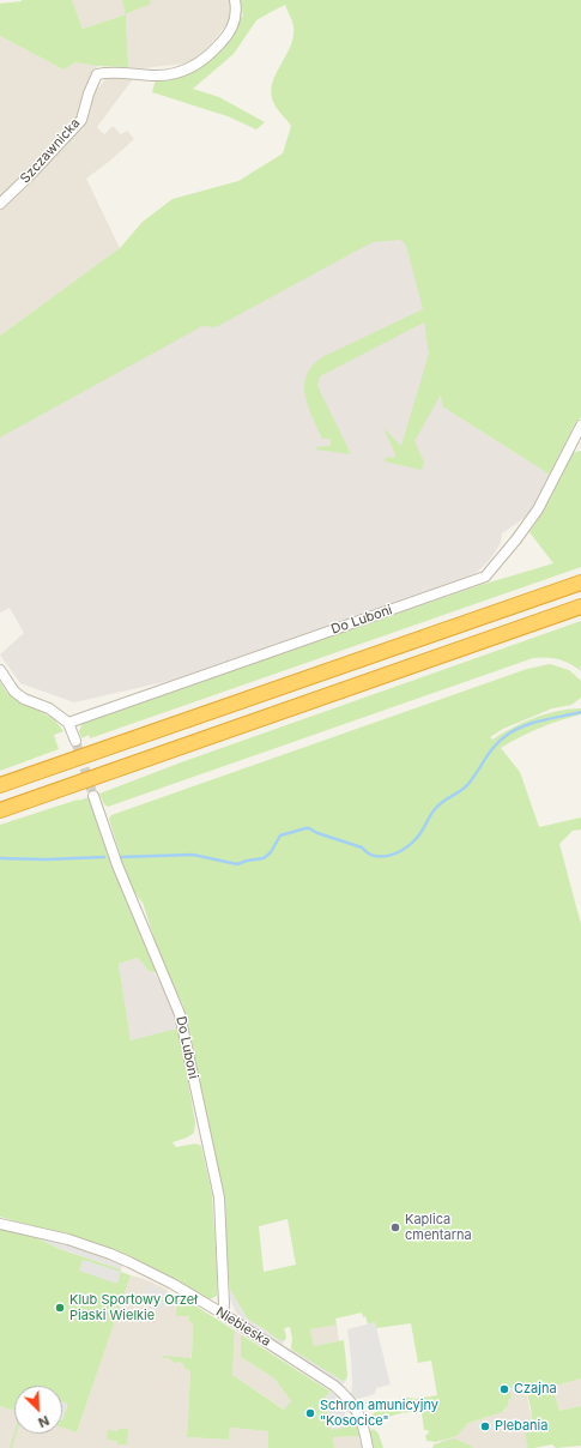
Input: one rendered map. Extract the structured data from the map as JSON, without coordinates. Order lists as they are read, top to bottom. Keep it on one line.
{"streets":{"street":["Szczawnicka","Do Luboni","Niebieska"]},"crossings":[["Do Luboni","Niebieska"]],"places":["Kaplica cmentarna","Klub Sportowy Orzeł Piaski Wielkie","Czajna","Schron amunicyjny \"Kosocice\"","Plebania"],"north":"bottom right"}
